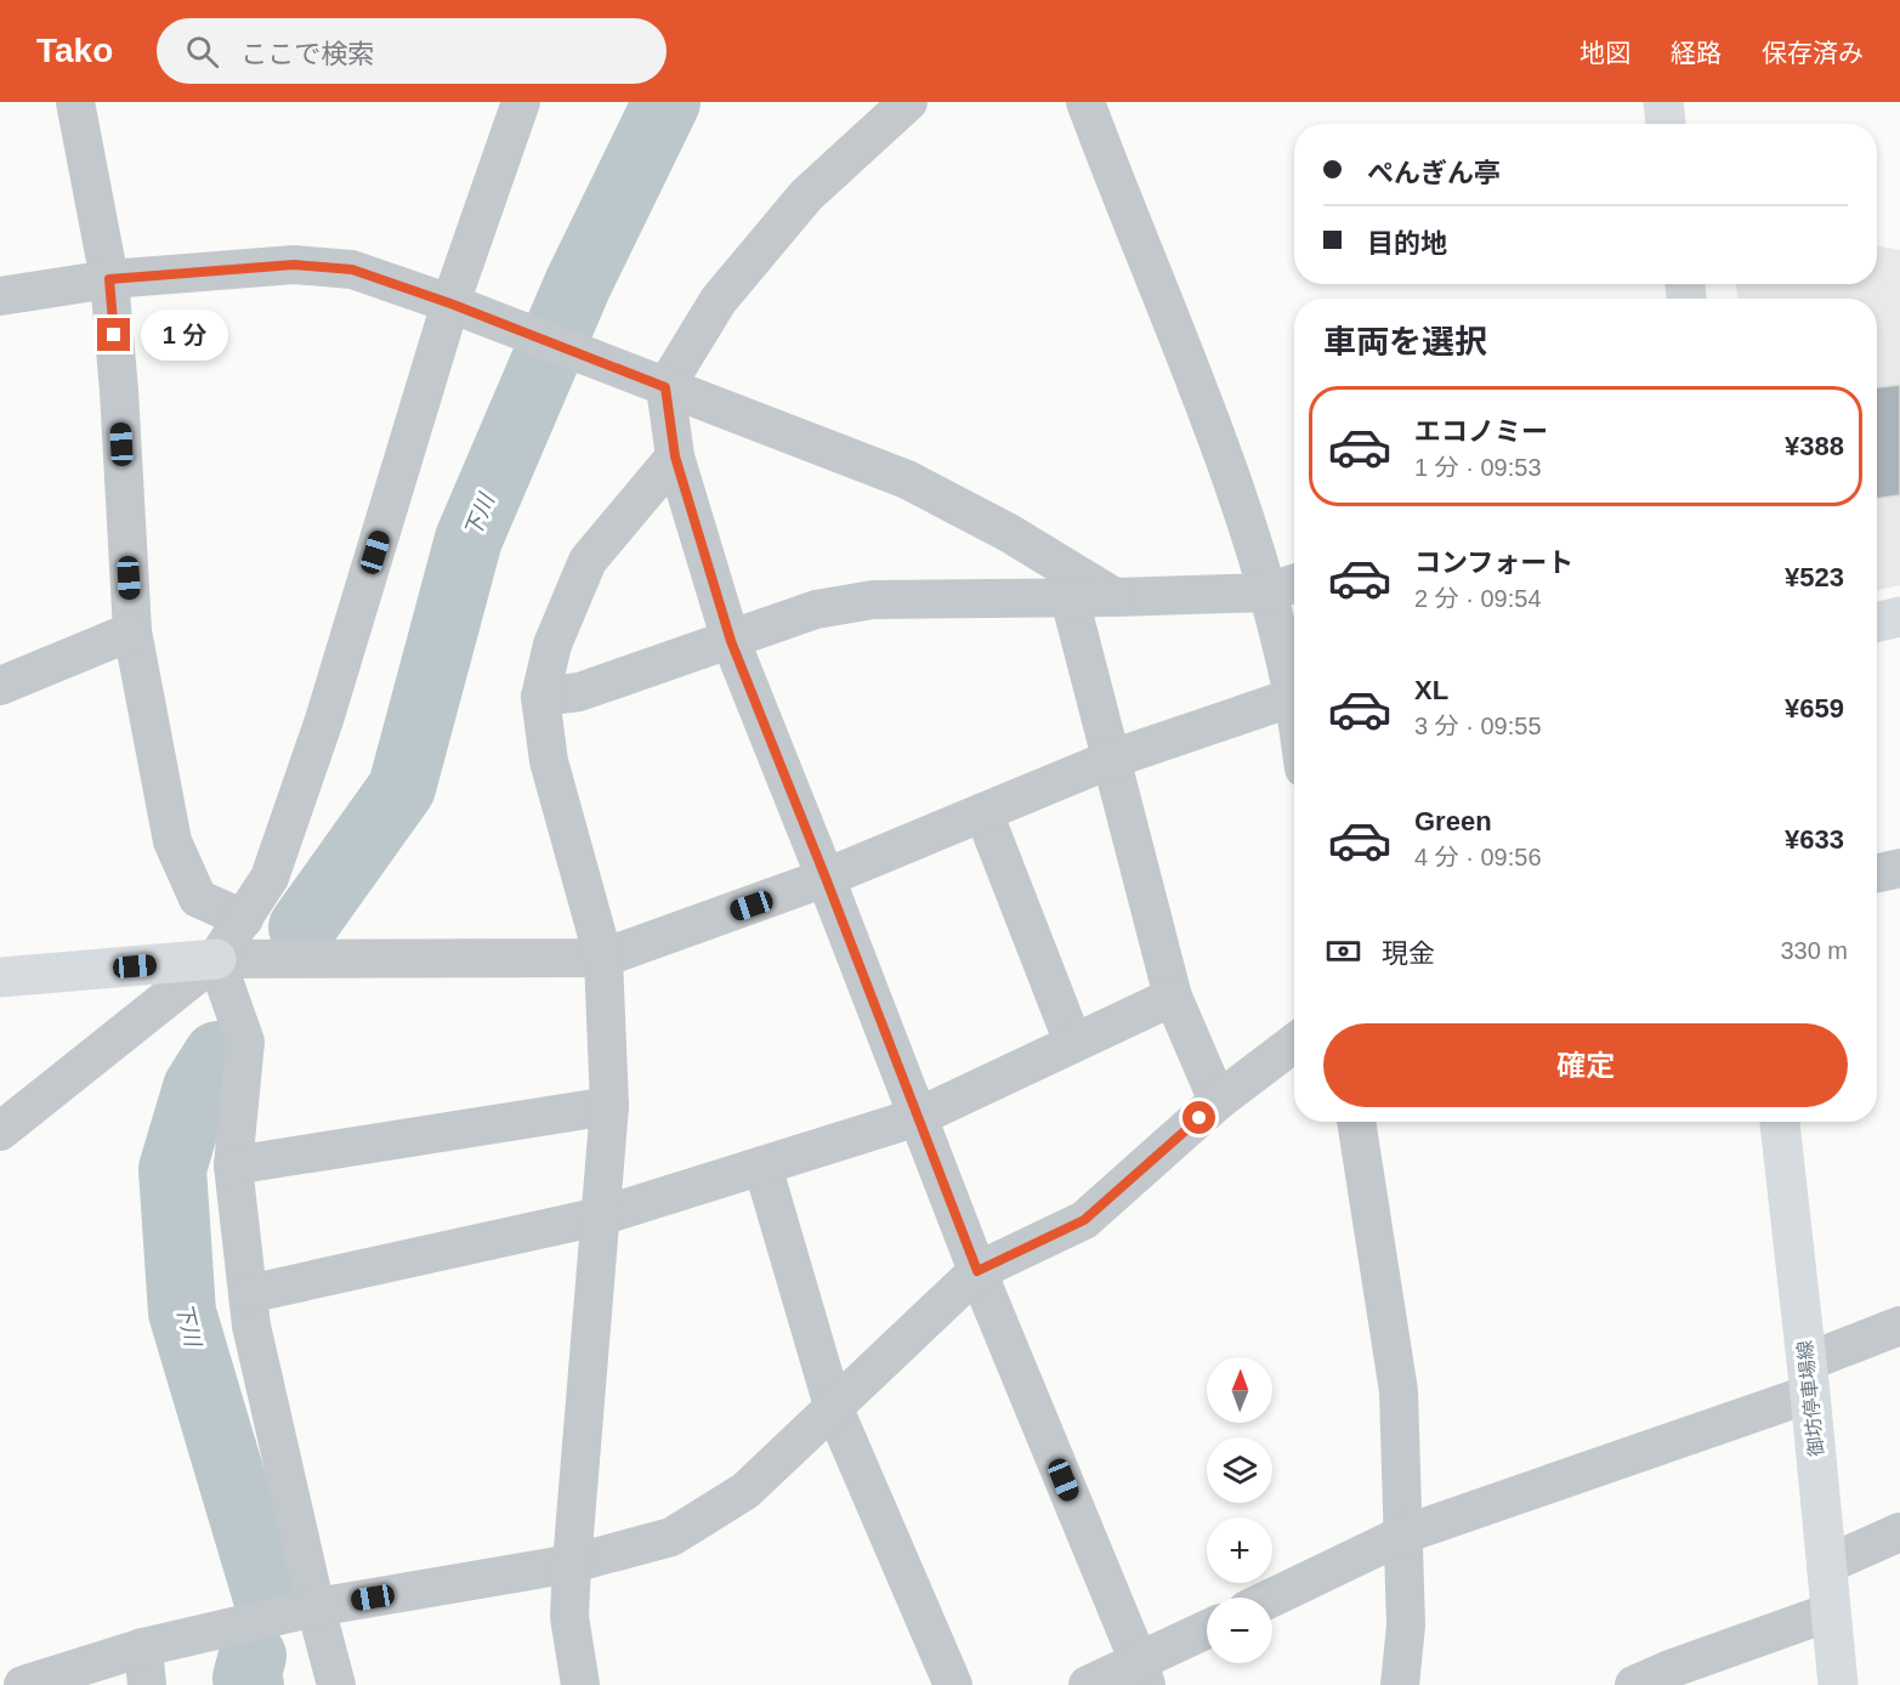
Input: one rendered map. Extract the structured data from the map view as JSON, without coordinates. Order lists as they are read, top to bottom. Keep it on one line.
{"streets":{"main road":["御坊停車場線"]},"water":["下川"],"north":"top","page":{"header":"Tako","search":"ここで検索","nav":["地図","経路","保存済み"],"banner":["ぺんぎん亭","目的地"],"heading":"車両を選択","bubble":"1 分","list":[{"name":"エコノミー","note":"1 分 · 09:53","value":"¥388"},{"name":"コンフォート","note":"2 分 · 09:54","value":"¥523"},{"name":"XL","note":"3 分 · 09:55","value":"¥659"},{"name":"Green","note":"4 分 · 09:56","value":"¥633"}],"pay":["現金","330 m"],"buttons":"確定","map_buttons":["+","−"]}}
